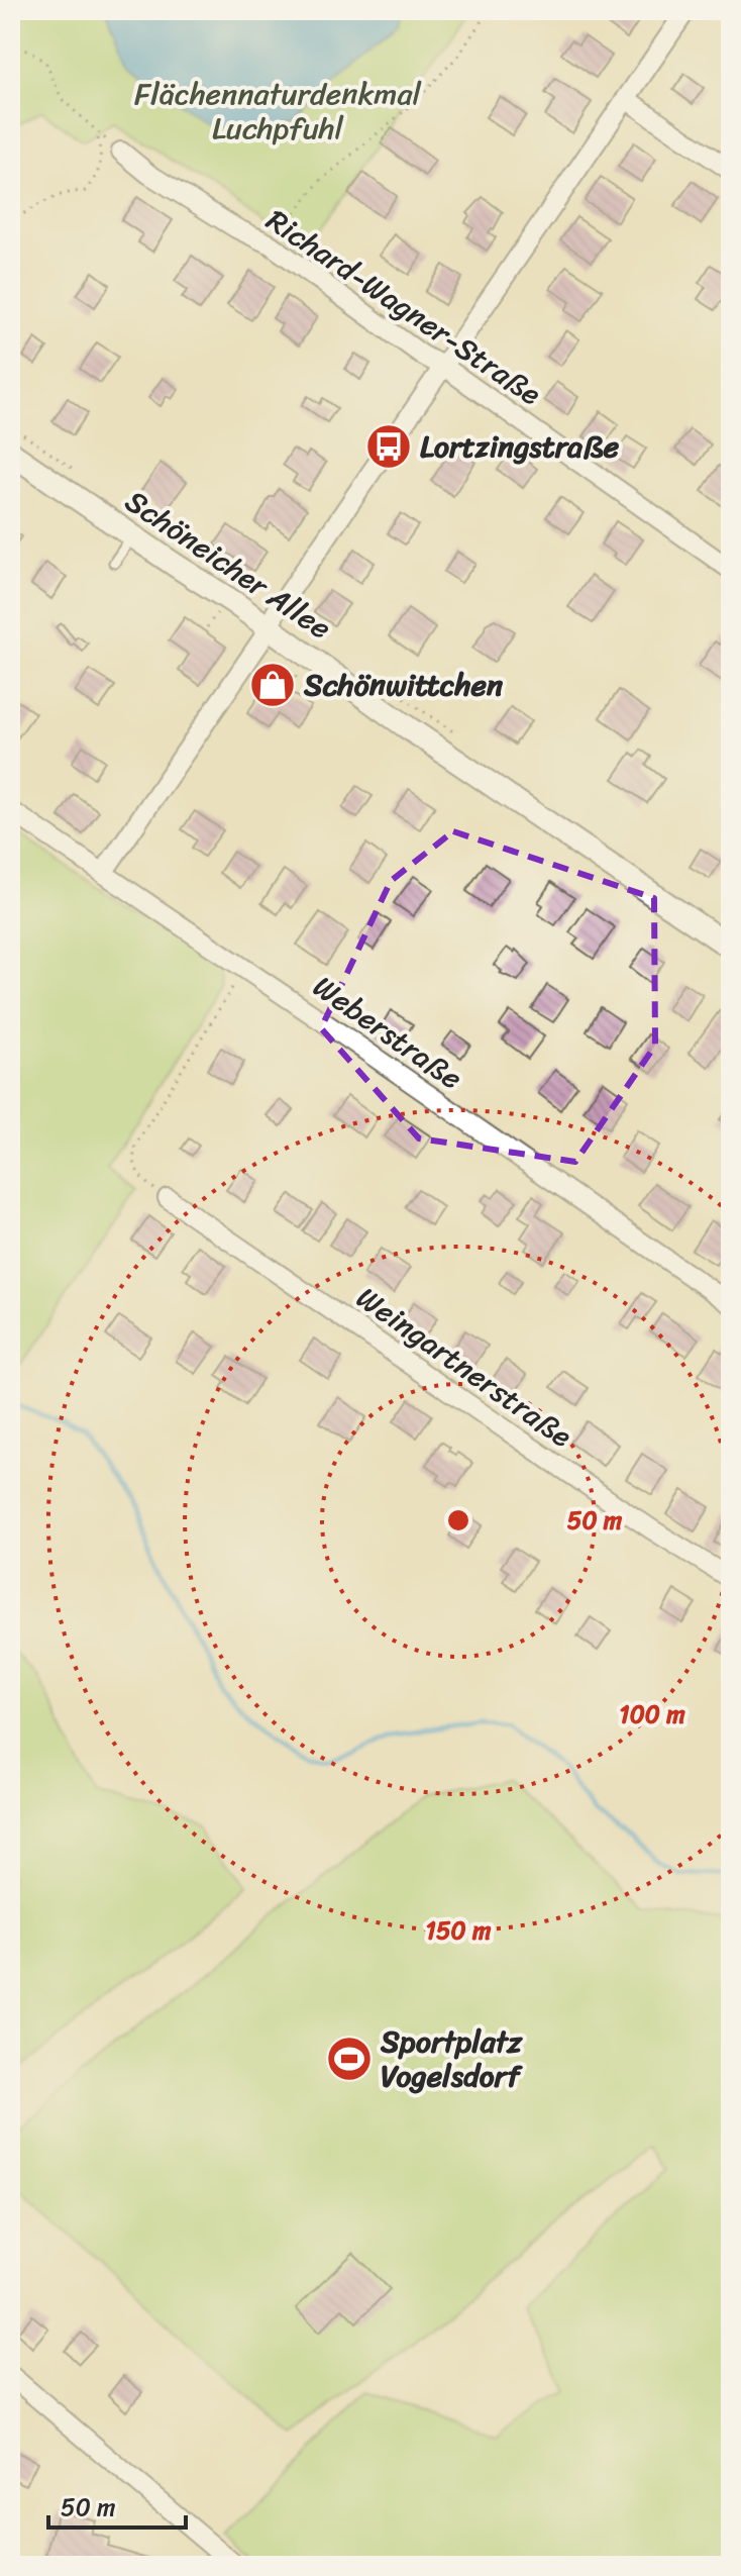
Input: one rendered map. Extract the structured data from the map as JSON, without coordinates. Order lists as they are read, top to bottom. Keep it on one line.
{"streets":{"street":["Richard-Wagner-Straße","Schöneicher Allee","Weberstraße","Weingartnerstraße"]},"parks":["Flächennaturdenkmal Luchpfuhl"],"places":{"bus stop":["Lortzingstraße"],"shop":["Schönwittchen"],"sports":["Sportplatz Vogelsdorf"]},"scale_bar":"50 m","rings":["50 m","100 m","150 m"]}
